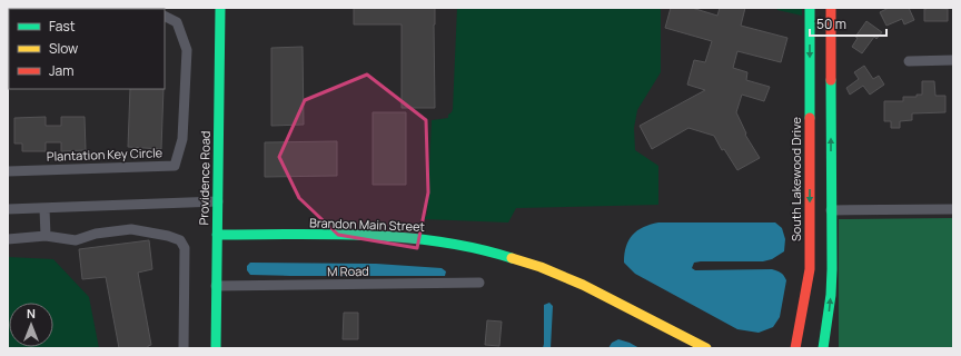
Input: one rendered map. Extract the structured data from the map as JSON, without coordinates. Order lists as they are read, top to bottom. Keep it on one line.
{"streets":{"street":["Plantation Key Circle","Providence Road","South Lakewood Drive","Brandon Main Street","M Road"]},"crossings":[["Providence Road","Brandon Main Street"],["Providence Road","M Road"]],"legend":["Fast","Slow","Jam"],"scale_bar":"50 m","north":"top"}
